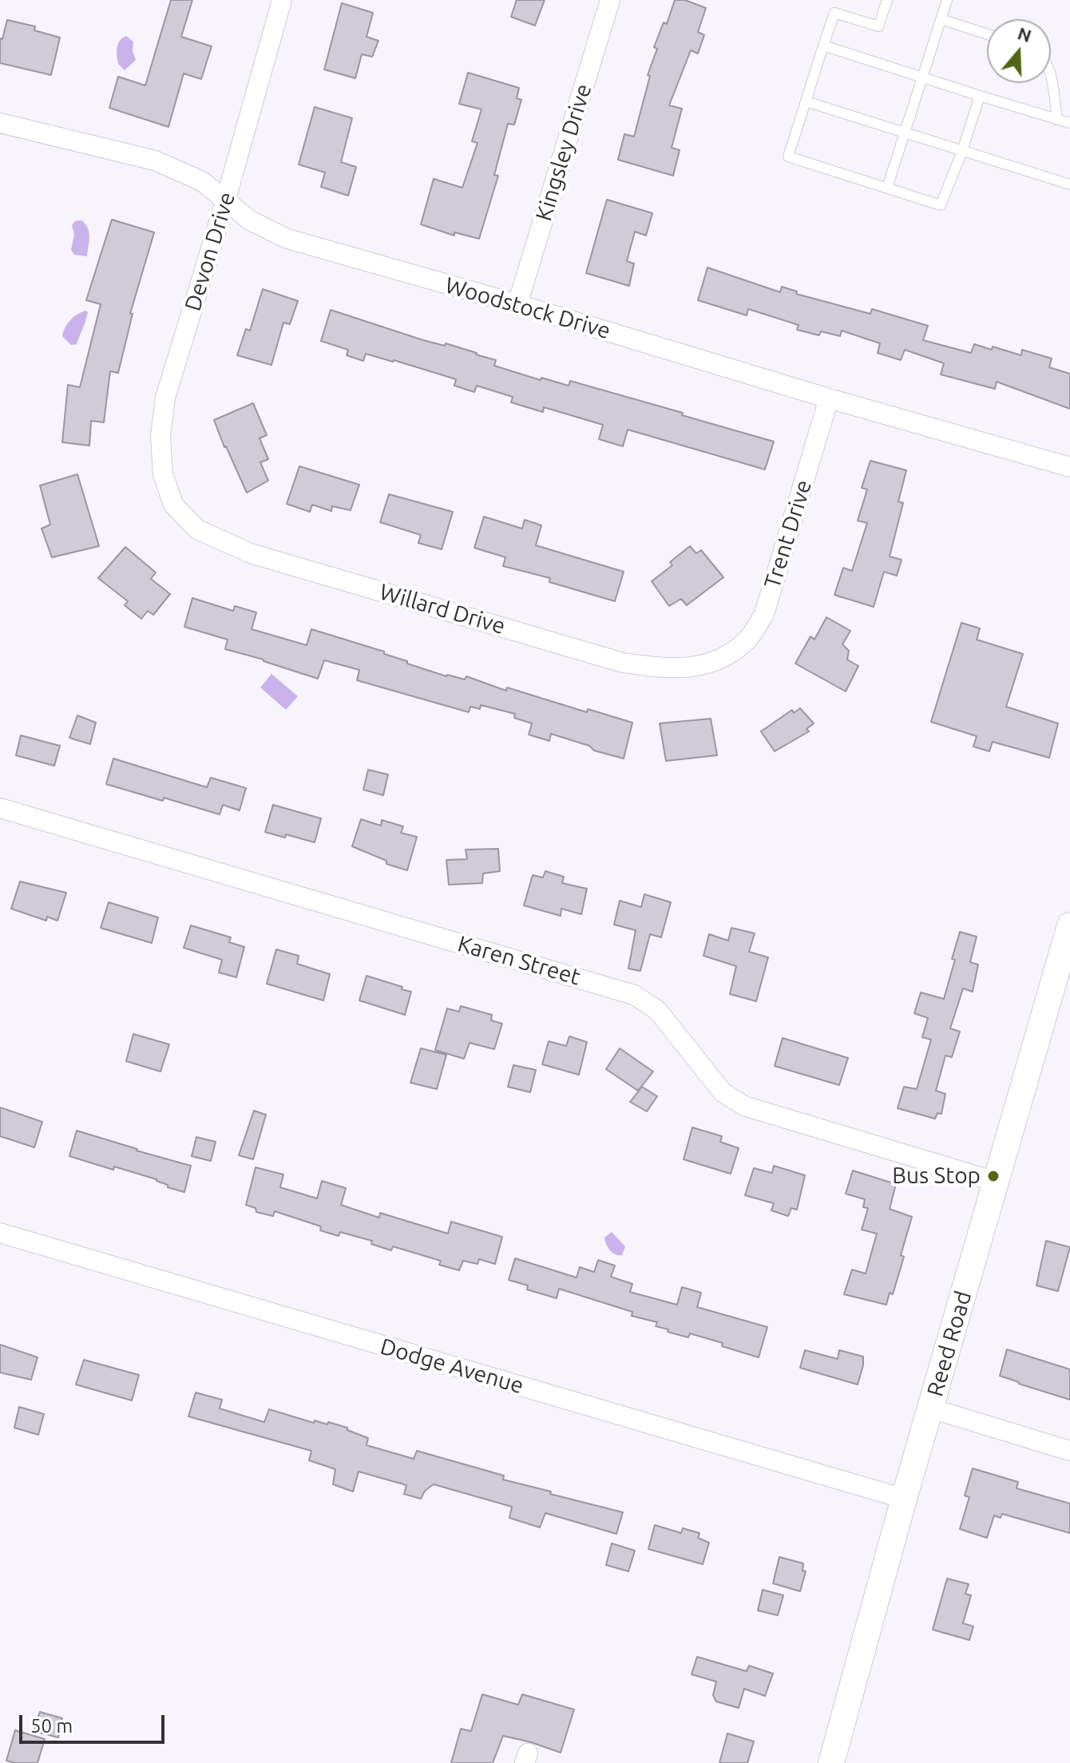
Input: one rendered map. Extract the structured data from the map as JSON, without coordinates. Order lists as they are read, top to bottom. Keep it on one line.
{"streets":{"main road":["Reed Road"],"street":["Kingsley Drive","Devon Drive","Woodstock Drive","Trent Drive","Willard Drive","Karen Street","Dodge Avenue"]},"crossings":[["Kingsley Drive","Woodstock Drive"],["Devon Drive","Woodstock Drive"],["Devon Drive","Willard Drive"],["Woodstock Drive","Trent Drive"],["Trent Drive","Willard Drive"],["Karen Street","Reed Road"],["Reed Road","Dodge Avenue"]],"places":["Bus Stop"],"scale_bar":"50 m","north":"top"}
